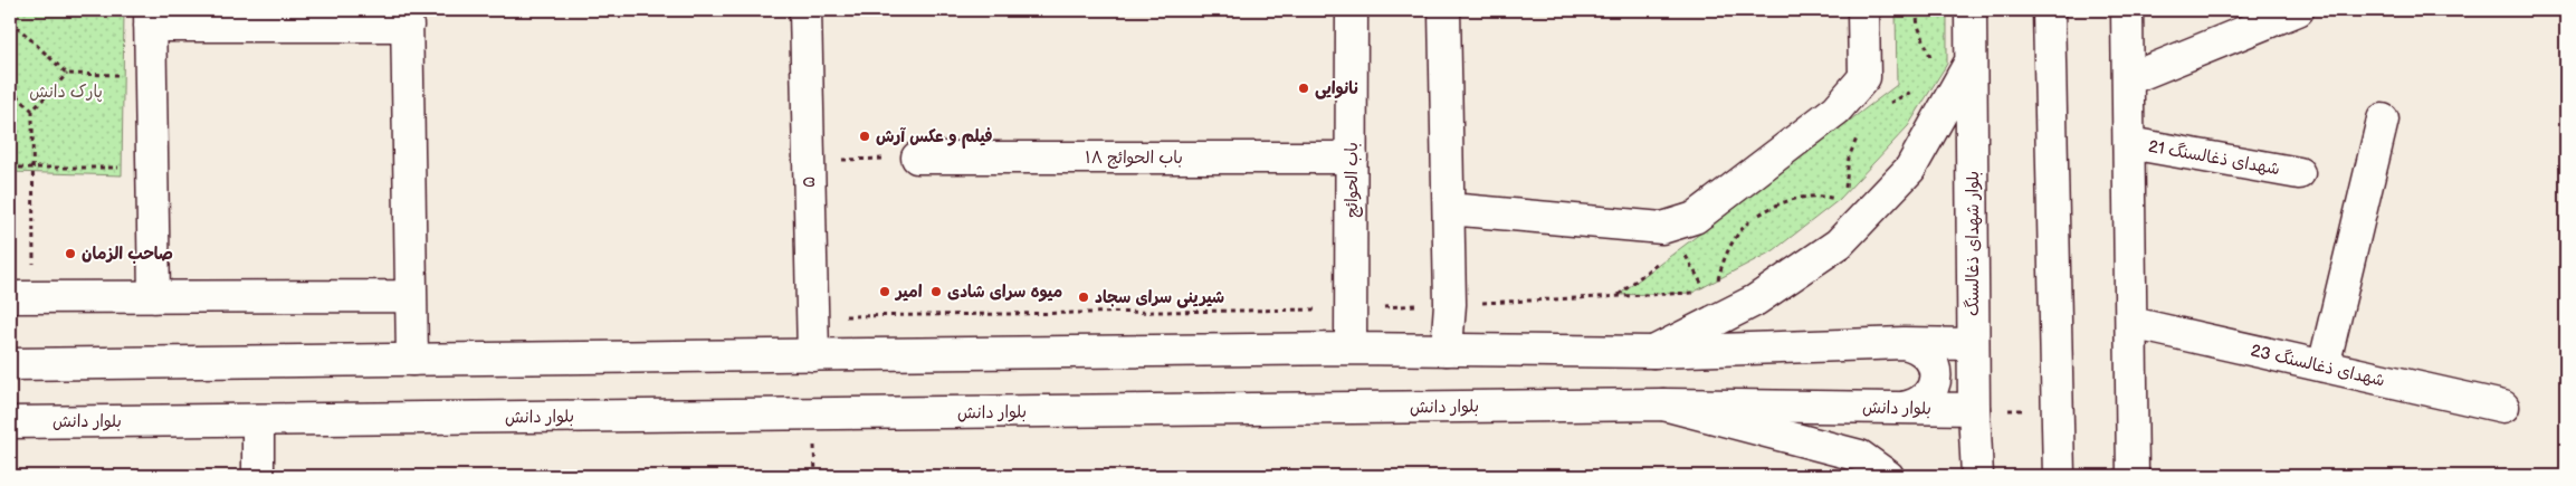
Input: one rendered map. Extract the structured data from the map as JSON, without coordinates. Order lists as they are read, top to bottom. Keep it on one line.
{"streets":{"street":["باب الحوائج ۱۸","شهدای ذغالسنگ 21","باب الحوائج","۵","بلوار شهدای ذغالسنگ","شهدای ذغالسنگ 23","بلوار دانش"]},"crossings":[["باب الحوائج ۱۸","باب الحوائج"],["بلوار شهدای ذغالسنگ","بلوار دانش"]],"parks":["پارک دانش"],"places":["نانوایی","فیلم و عکس آرش","صاحب الزمان","امیر","میوه سرای شادی","شیرینی سرای سجاد"]}
